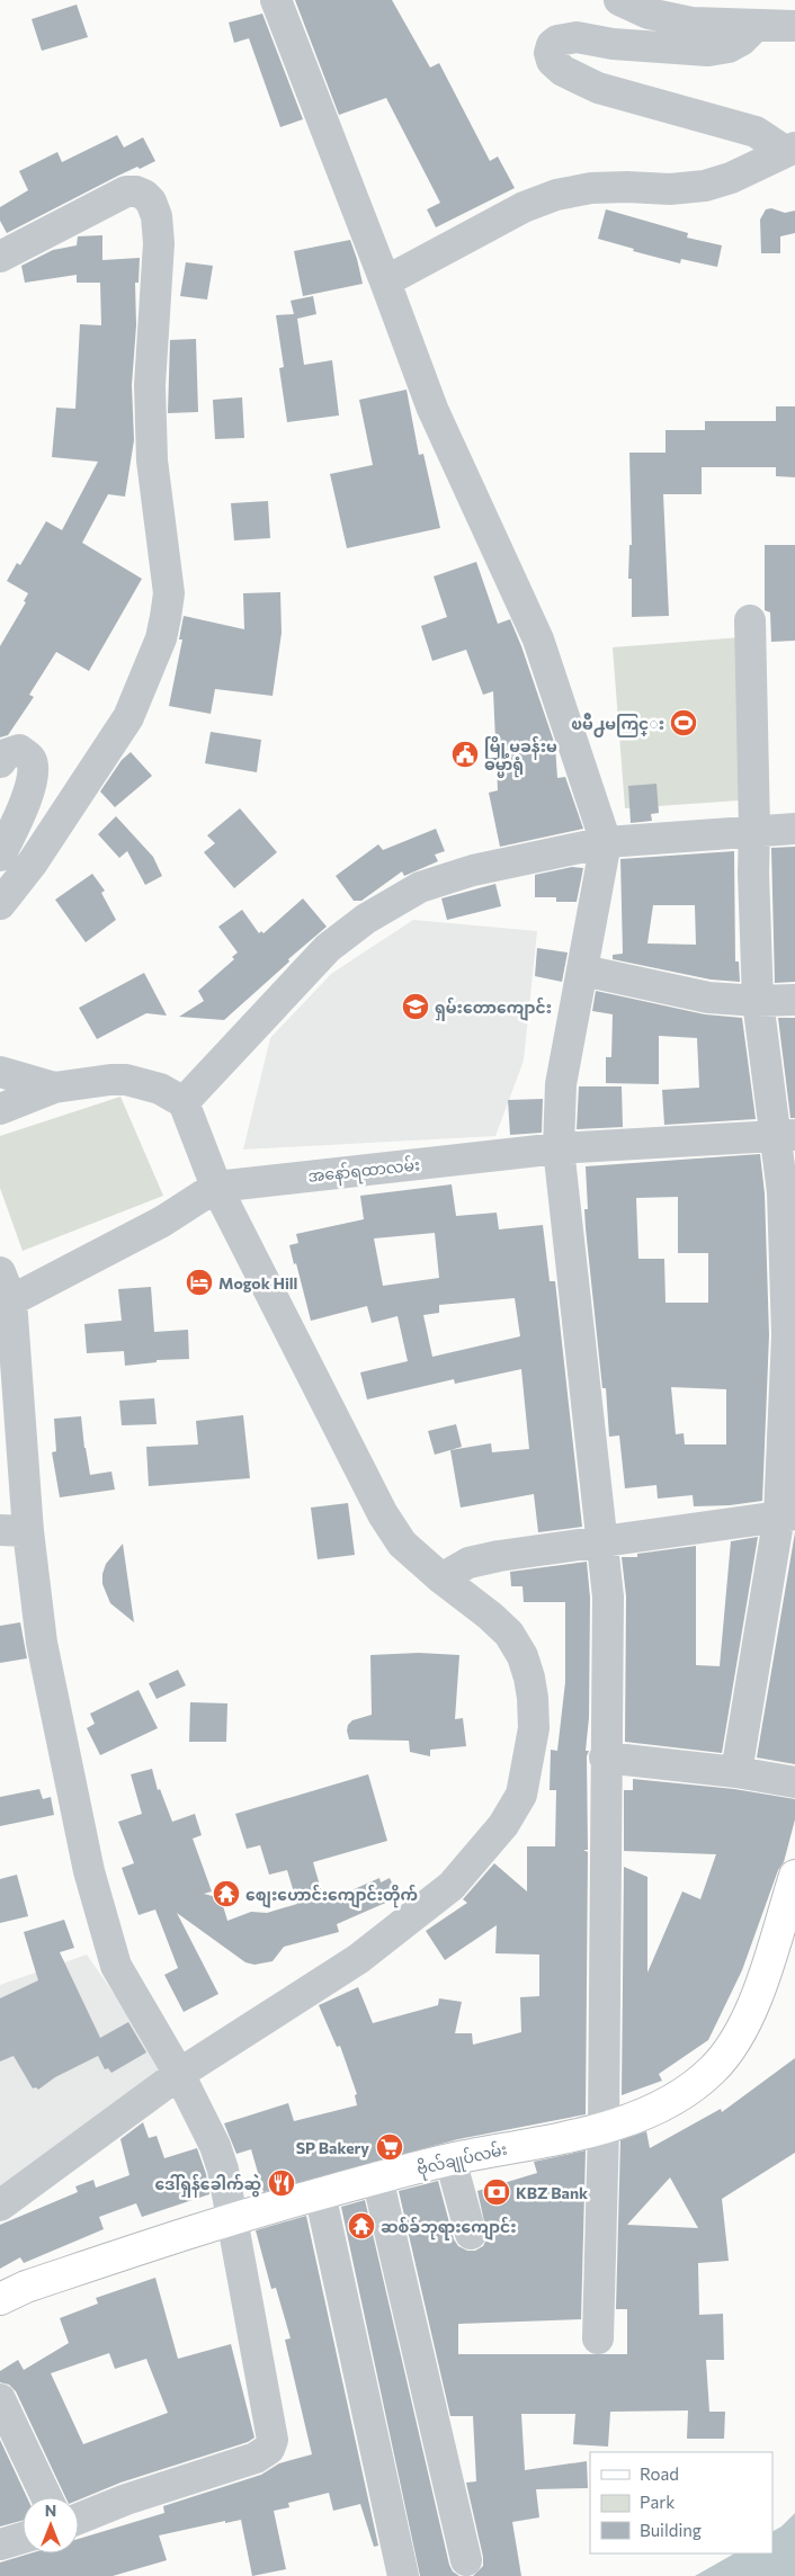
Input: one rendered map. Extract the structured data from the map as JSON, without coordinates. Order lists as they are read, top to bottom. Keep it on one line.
{"streets":{"main road":["ဗိုလ်‌ချုပ်‌လမ်း"],"street":["အ‌နော်‌ရထာလမ်း"]},"places":{"sports":["ၿမိဳ႕မကြင္း"],"public building":["မြို့မခန်းမ ဓမ္မာရုံ"],"school or university":["ရှမ်းတောကျောင်း"],"hotel":["Mogok Hill"],"temple":["စျေးဟောင်းကျောင်းတိုက်","ဆစ်ခ်ဘုရားကျောင်း"],"supermarket":["SP Bakery"],"restaurant":["ဒေါ်ရှန်ခေါက်ဆွဲ"],"bank":["KBZ Bank"]},"legend":["Road","Park","Building"],"north":"top"}
